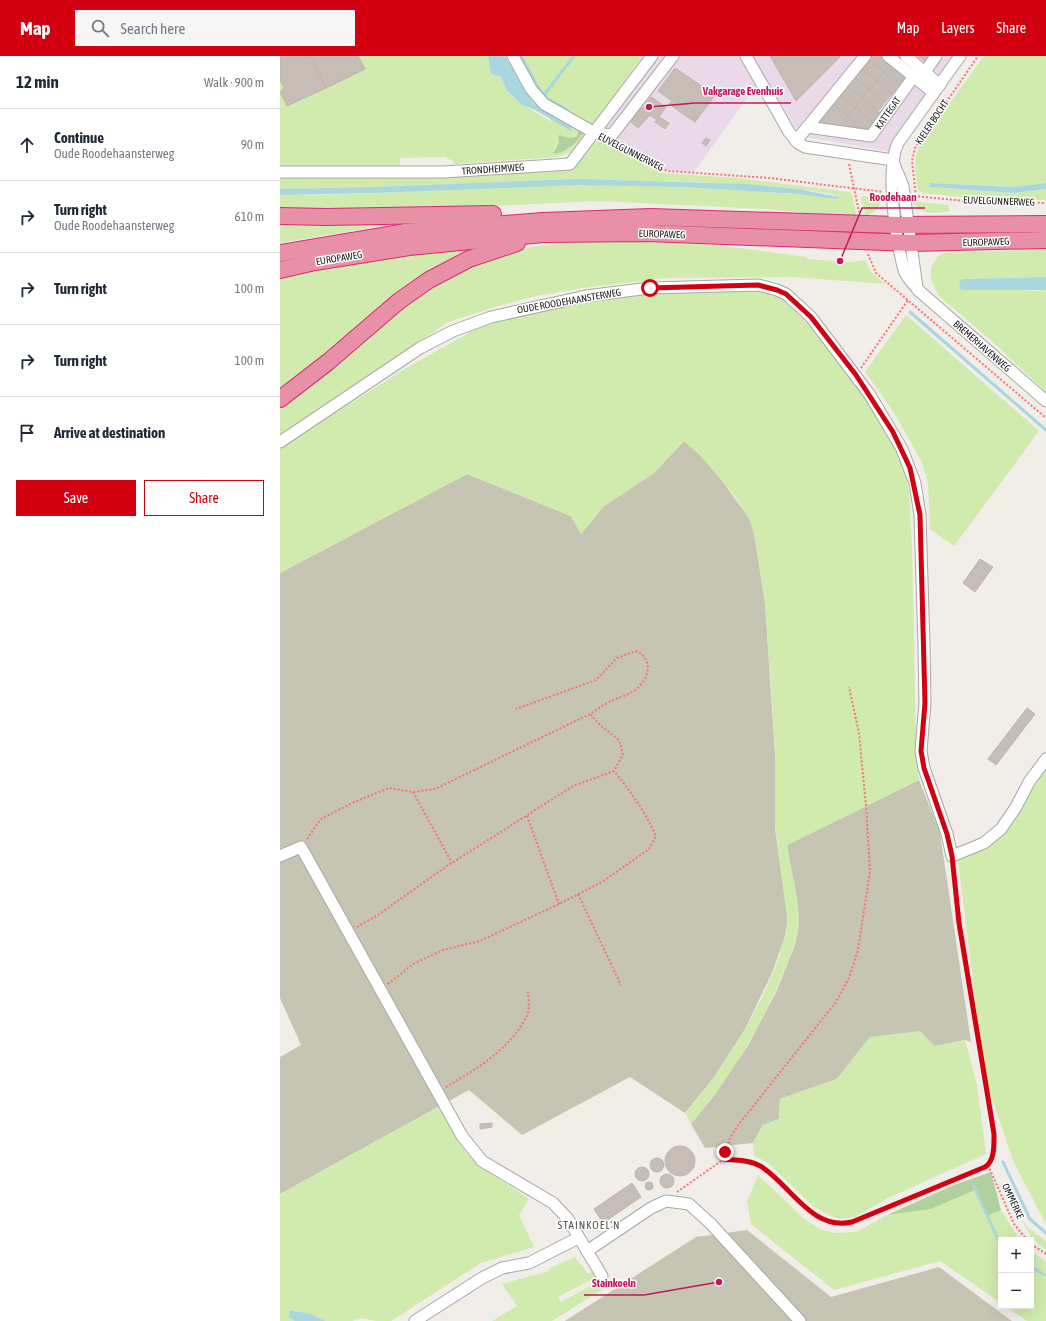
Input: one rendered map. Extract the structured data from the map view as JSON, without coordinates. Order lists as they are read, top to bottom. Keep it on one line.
{"streets":{"highway":["EUROPAWEG"],"street":["KATTEGAT","KIELER BOCHT","EUVELGUNNERWEG","TRONDHEIMWEG","OUDE ROODEHAANSTERWEG","BREMERHAVENWEG"],"path":["OMMERKE"]},"crossings":[["KIELER BOCHT","EUROPAWEG"],["KIELER BOCHT","BREMERHAVENWEG"],["EUVELGUNNERWEG","TRONDHEIMWEG"],["EUROPAWEG","BREMERHAVENWEG"]],"districts":["STAINKOEL'N"],"places":["Vakgarage Evenhuis","Roodehaan","Stainkoeln"],"page":{"header":"Map","search":"Search here","nav":["Map","Layers","Share"],"heading":["12 min","Walk · 900 m"],"list":[["Continue","Oude Roodehaansterweg","90 m"],["Turn right","Oude Roodehaansterweg","610 m"],["Turn right","100 m"],["Turn right","100 m"],"Arrive at destination"],"buttons":["Save","Share"],"map_buttons":["+","−"]}}
